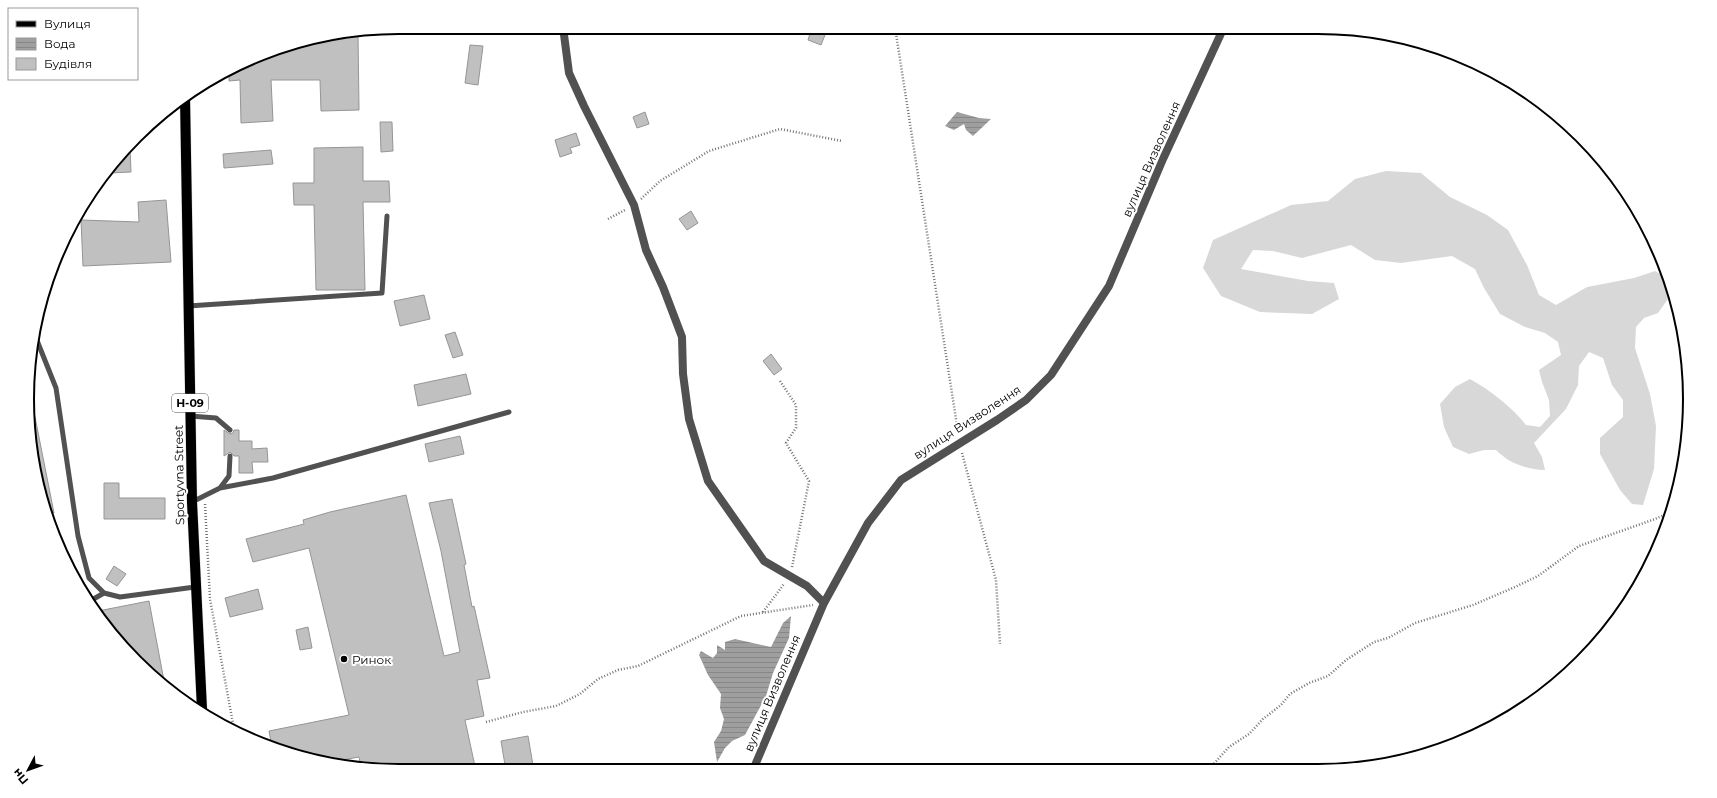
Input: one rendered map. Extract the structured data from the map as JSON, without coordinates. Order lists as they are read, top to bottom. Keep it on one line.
{"streets":{"main road":["Н-09","Sportyvna Street"],"street":["вулиця Визволення"]},"places":["Ринок"],"legend":["Вулиця","Вода","Будівля"],"north":"bottom left"}
